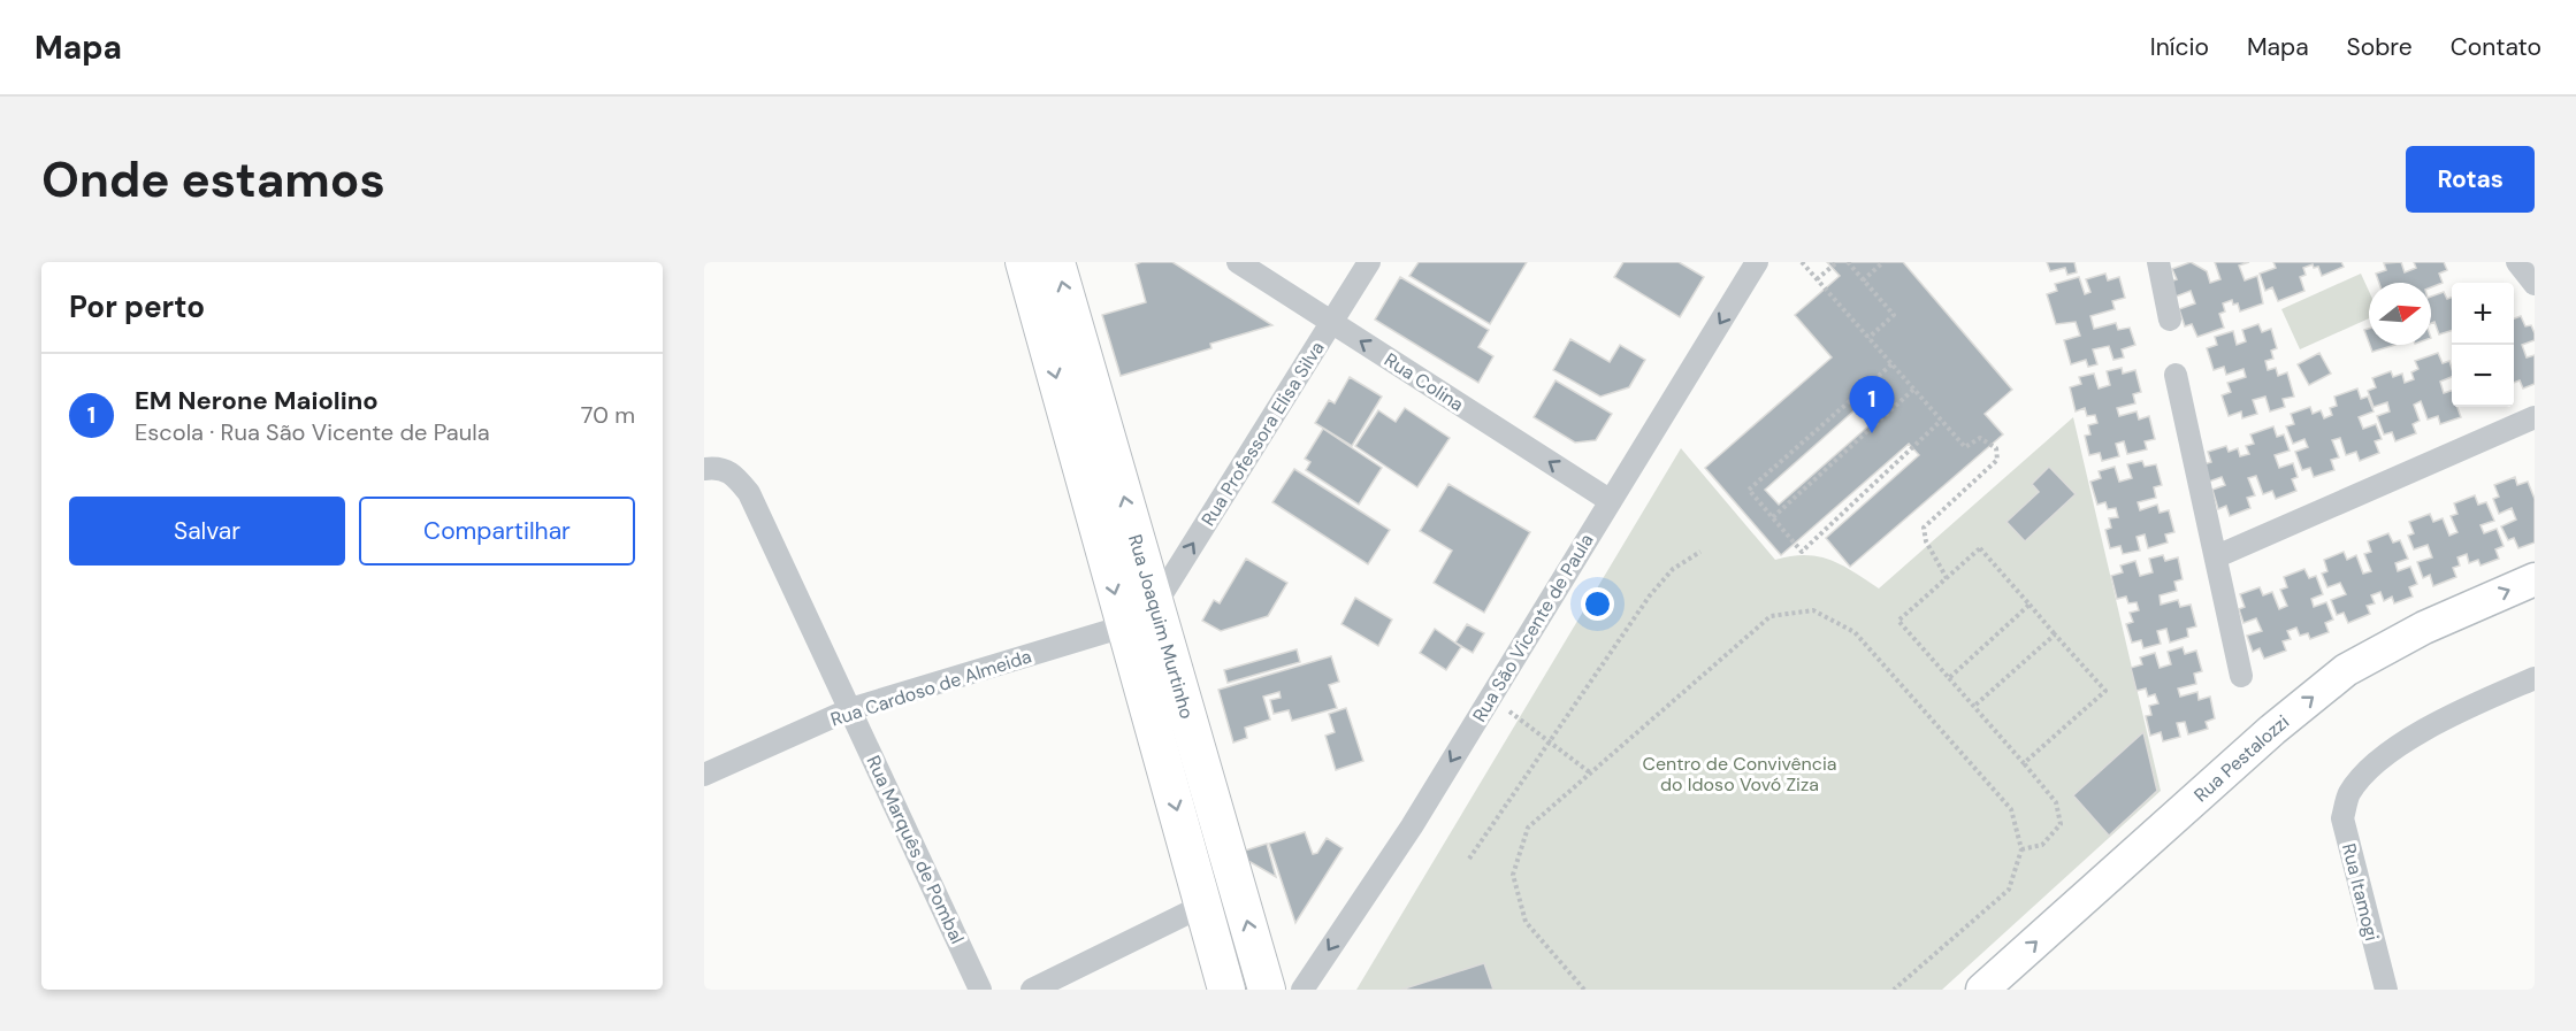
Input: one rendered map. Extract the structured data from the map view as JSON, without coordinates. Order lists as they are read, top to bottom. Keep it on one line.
{"streets":{"main road":["Rua Joaquim Murtinho"],"street":["Rua Colina","Rua Professora Elisa Silva","Rua São Vicente de Paula","Rua Cardoso de Almeida","Rua Pestalozzi","Rua Marquês de Pombal","Rua Itamogi"]},"crossings":[["Rua Colina","Rua Professora Elisa Silva"],["Rua Colina","Rua São Vicente de Paula"],["Rua Professora Elisa Silva","Rua Joaquim Murtinho"],["Rua Joaquim Murtinho","Rua Cardoso de Almeida"],["Rua Cardoso de Almeida","Rua Marquês de Pombal"]],"one_way":["Rua Colina","Rua Professora Elisa Silva","Rua São Vicente de Paula"],"parks":["Centro de Convivência do Idoso Vovó Ziza"],"north":"right","page":{"header":"Mapa","nav":["Início","Mapa","Sobre","Contato"],"buttons":["Rotas",["Salvar","Compartilhar"]],"title":"Onde estamos","heading":"Por perto","map_buttons":["+","−"],"list":[{"mark":"1","name":"EM Nerone Maiolino","note":"Escola · Rua São Vicente de Paula","value":"70 m"}],"pins":"1"}}
